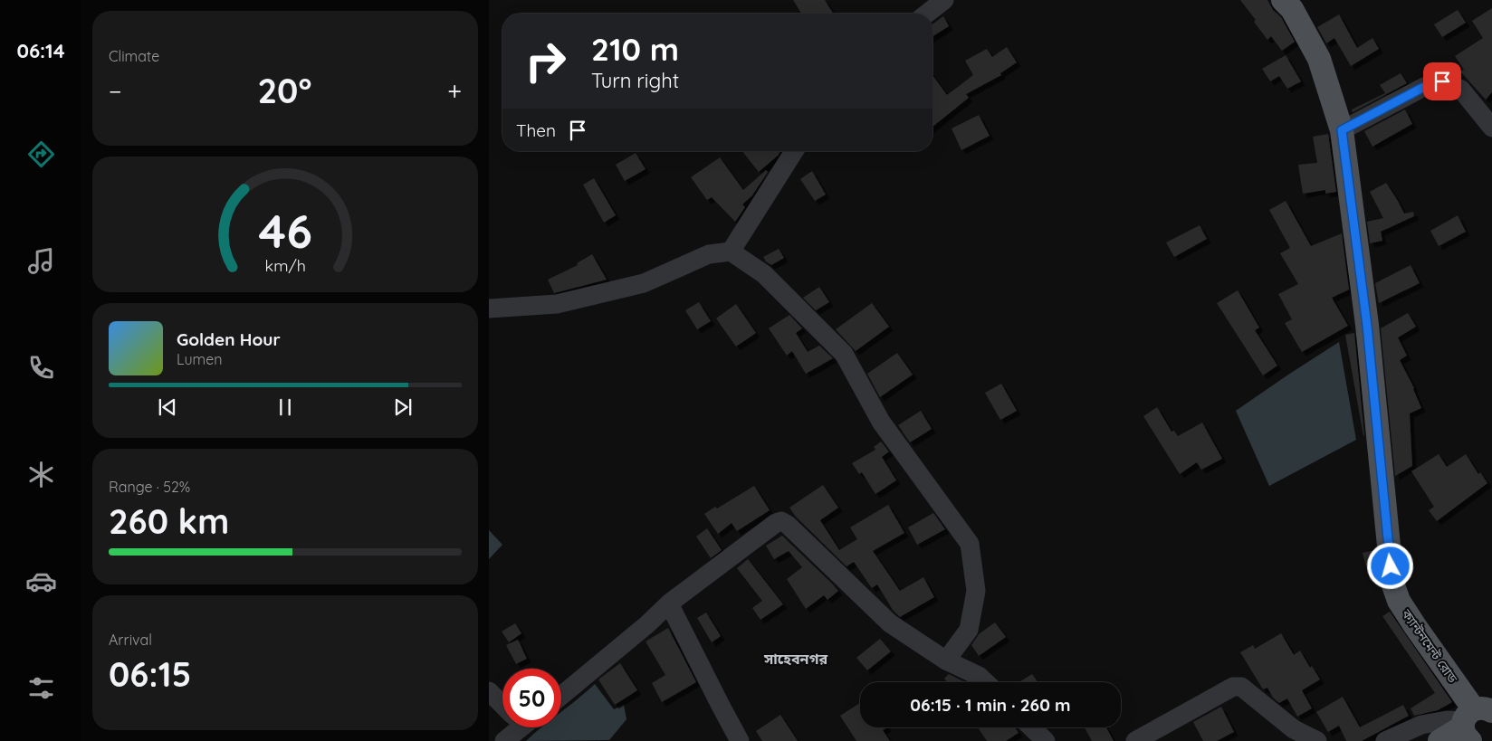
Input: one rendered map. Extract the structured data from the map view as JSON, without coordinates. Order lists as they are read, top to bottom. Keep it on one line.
{"streets":{"main road":["ক্যান্টনমেন্ট রোড"]},"districts":["সাহেবনগর"],"page":{"tabs":"06:14","tile":["Climate",["Range · 52%","260 km"],["Arrival","06:15"]],"turn":["210 m","Turn right"],"heat":["−","20°","+"],"then":"Then","song":["Golden Hour","Lumen"],"limit":"50","trip":"06:15 · 1 min · 260 m","gauge":["46","km/h"]}}
